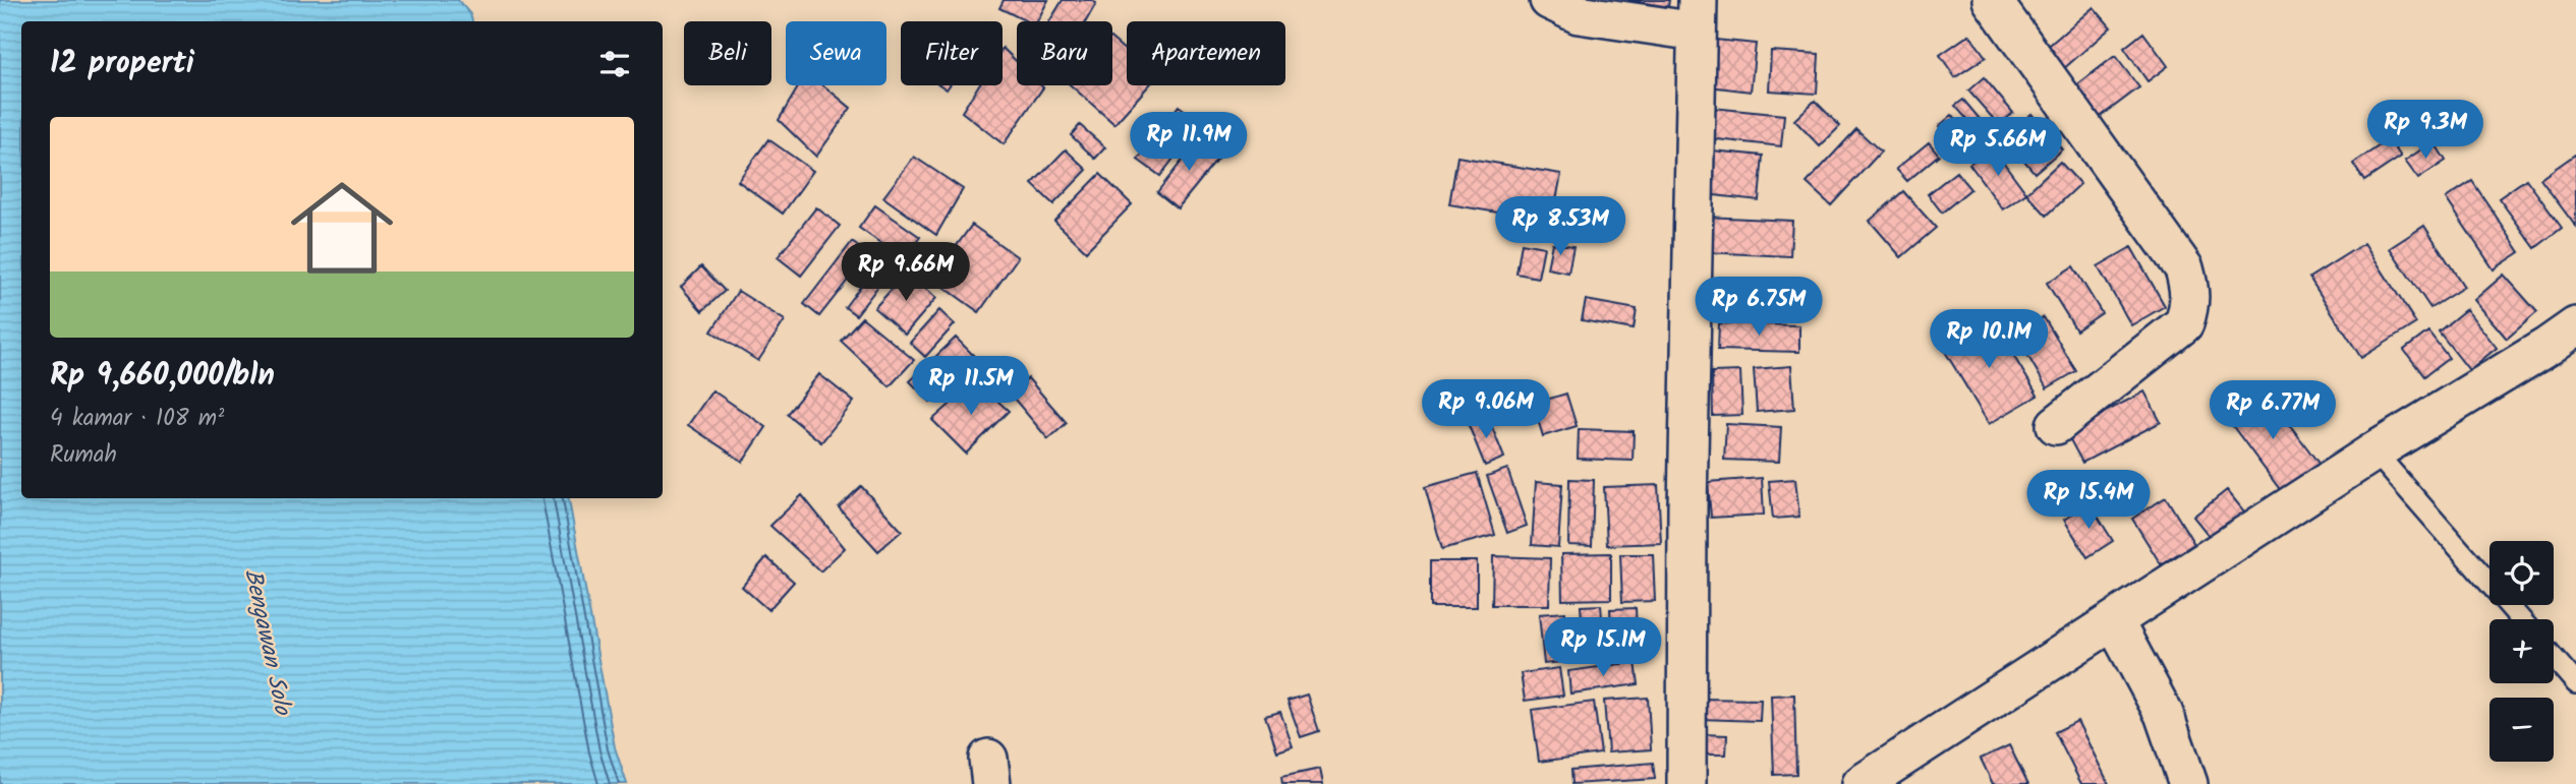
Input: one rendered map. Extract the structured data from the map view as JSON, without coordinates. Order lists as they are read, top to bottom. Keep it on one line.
{"water":["Bengawan Solo"],"page":{"chip":["Beli","Sewa","Filter","Baru","Apartemen"],"heading":"12 properti","price":["Rp 9.3M","Rp 11.9M","Rp 5.66M","Rp 8.53M","Rp 9.66M","Rp 6.75M","Rp 10.1M","Rp 11.5M","Rp 9.06M","Rp 6.77M","Rp 15.4M","Rp 15.1M"],"list":[{"name":"Rp 9,660,000/bln","note":"4 kamar · 108 m² · Rumah"}],"map_buttons":["+","−"]}}
